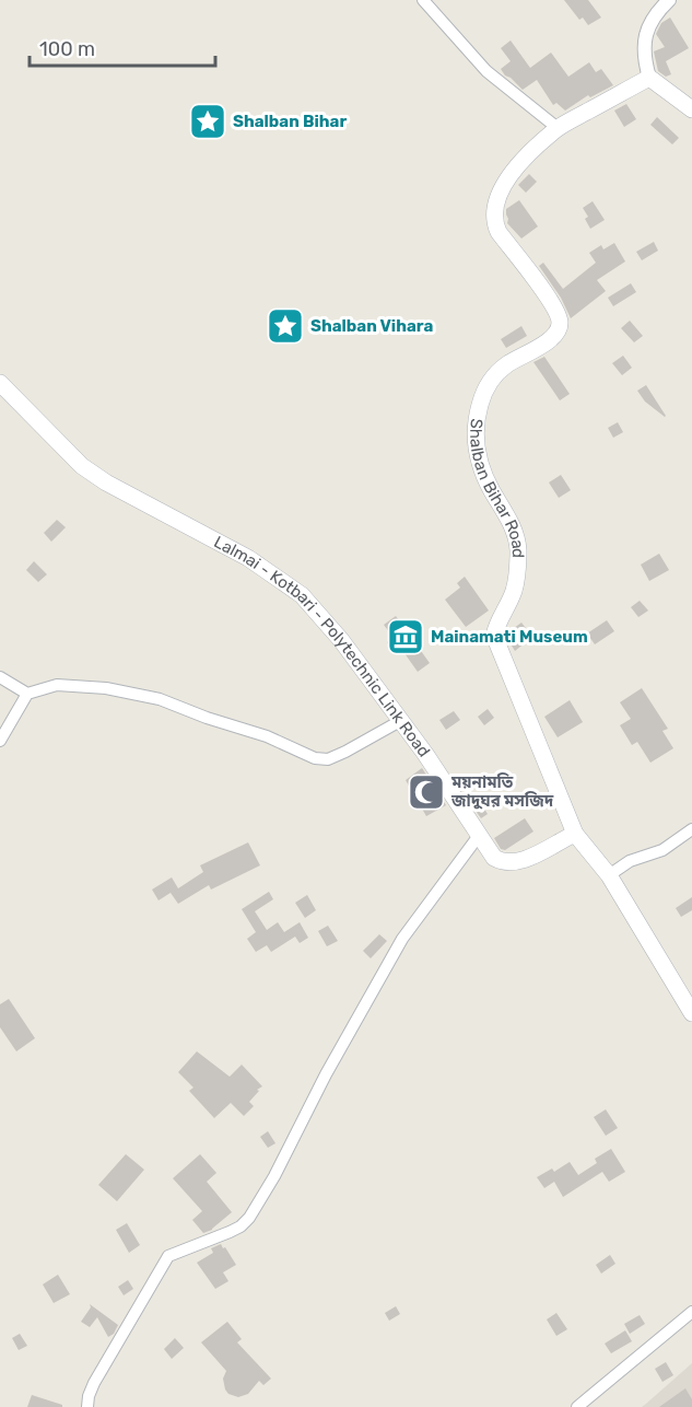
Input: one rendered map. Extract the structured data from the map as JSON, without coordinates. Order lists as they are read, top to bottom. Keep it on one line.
{"streets":{"main road":["Shalban Bihar Road","Lalmai - Kotbari - Polytechnic Link Road"]},"crossings":[["Shalban Bihar Road","Lalmai - Kotbari - Polytechnic Link Road"]],"places":{"place":["Shalban Bihar","Shalban Vihara"],"museum":["Mainamati Museum"],"mosque":["ময়নামতি জাদুঘর মসজিদ"]},"scale_bar":"100 m"}
